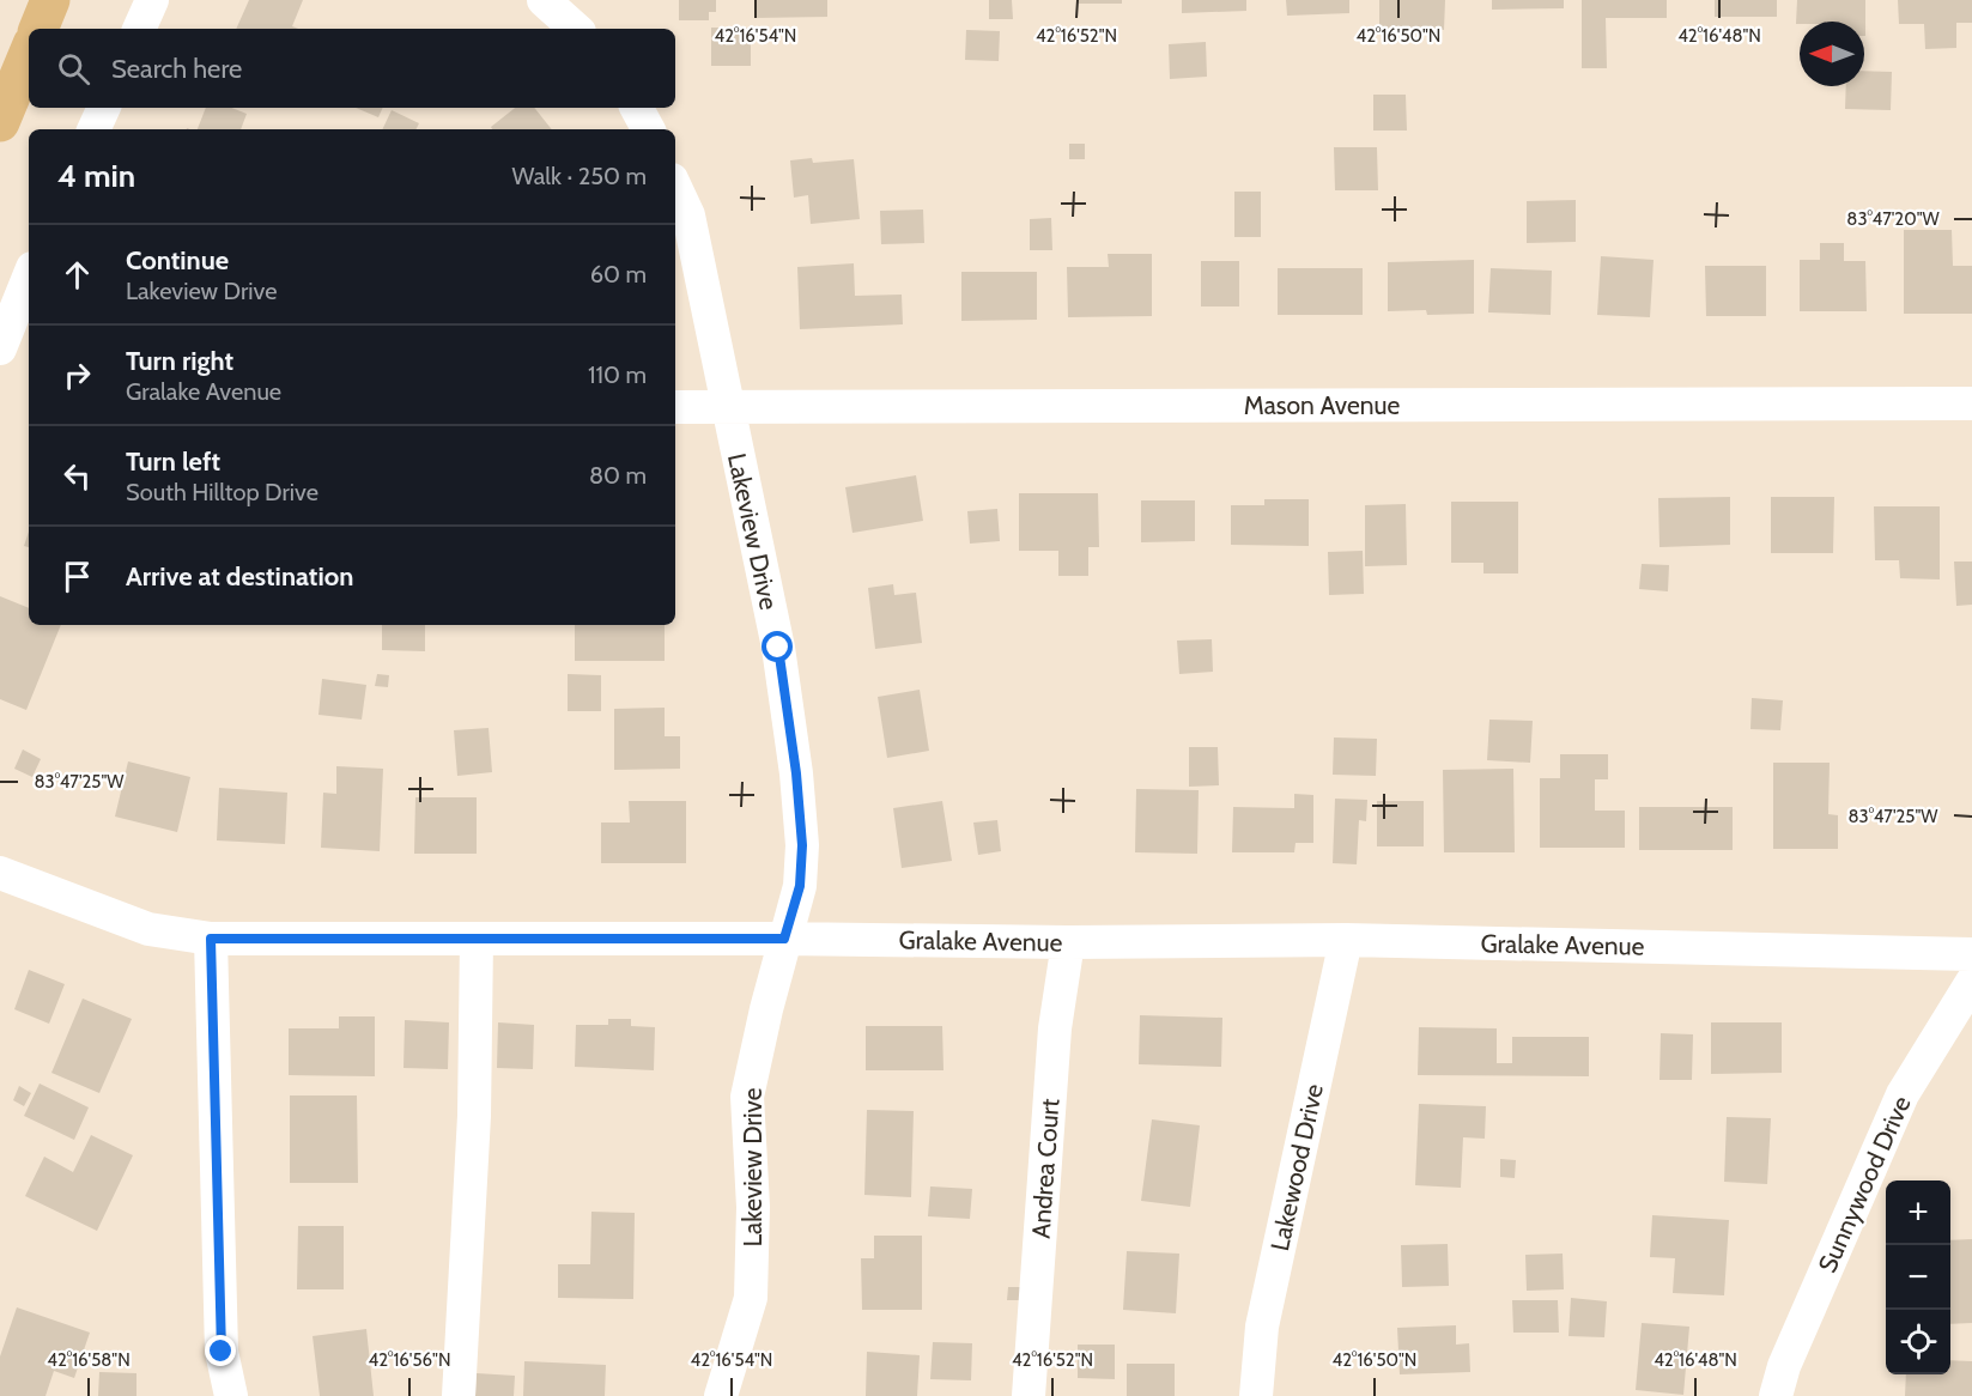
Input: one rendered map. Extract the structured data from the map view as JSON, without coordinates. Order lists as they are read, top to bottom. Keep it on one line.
{"streets":{"street":["Mason Avenue","Lakeview Drive","Gralake Avenue","Lakewood Drive","Andrea Court","Sunnywood Drive"]},"crossings":[["Mason Avenue","Lakeview Drive"],["Lakeview Drive","Gralake Avenue"],["Gralake Avenue","Lakewood Drive"],["Gralake Avenue","Andrea Court"]],"north":"left","page":{"search":"Search here","heading":["4 min","Walk · 250 m"],"list":[["Continue","Lakeview Drive","60 m"],["Turn right","Gralake Avenue","110 m"],["Turn left","South Hilltop Drive","80 m"],"Arrive at destination"],"map_buttons":["+","−"]},"coordinates":["42°16'54\"N","42°16'52\"N","42°16'50\"N","42°16'48\"N","83°47'20\"W","83°47'25\"W","42°16'58\"N","42°16'56\"N"]}
